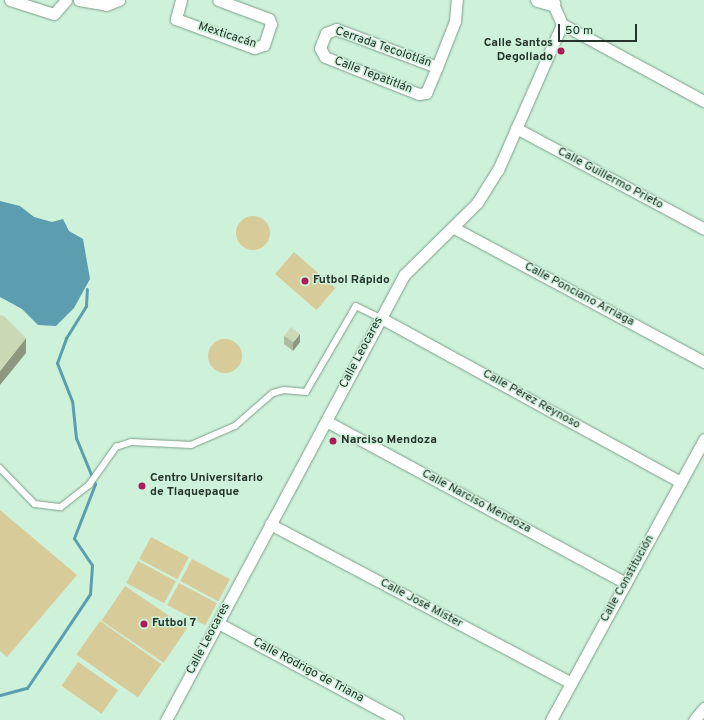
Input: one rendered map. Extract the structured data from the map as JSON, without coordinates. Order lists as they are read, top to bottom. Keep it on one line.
{"streets":{"street":["Mexticacán","Cerrada Tecolotlán","Calle Tepatitlán","Calle Guillermo Prieto","Calle Ponciano Arriaga","Calle Leocares","Calle Pérez Reynoso","Calle Narciso Mendoza","Calle Constitución","Calle José Mister","Calle Rodrigo de Triana"]},"crossings":[["Cerrada Tecolotlán","Calle Tepatitlán"],["Calle Guillermo Prieto","Calle Leocares"],["Calle Ponciano Arriaga","Calle Leocares"],["Calle Leocares","Calle Pérez Reynoso"],["Calle Leocares","Calle Narciso Mendoza"],["Calle Leocares","Calle José Mister"],["Calle Leocares","Calle Rodrigo de Triana"],["Calle Pérez Reynoso","Calle Constitución"],["Calle Narciso Mendoza","Calle Constitución"],["Calle Constitución","Calle José Mister"]],"places":["Calle Santos Degollado","Futbol Rápido","Narciso Mendoza","Centro Universitario de Tlaquepaque","Futbol 7"],"scale_bar":"50 m"}
